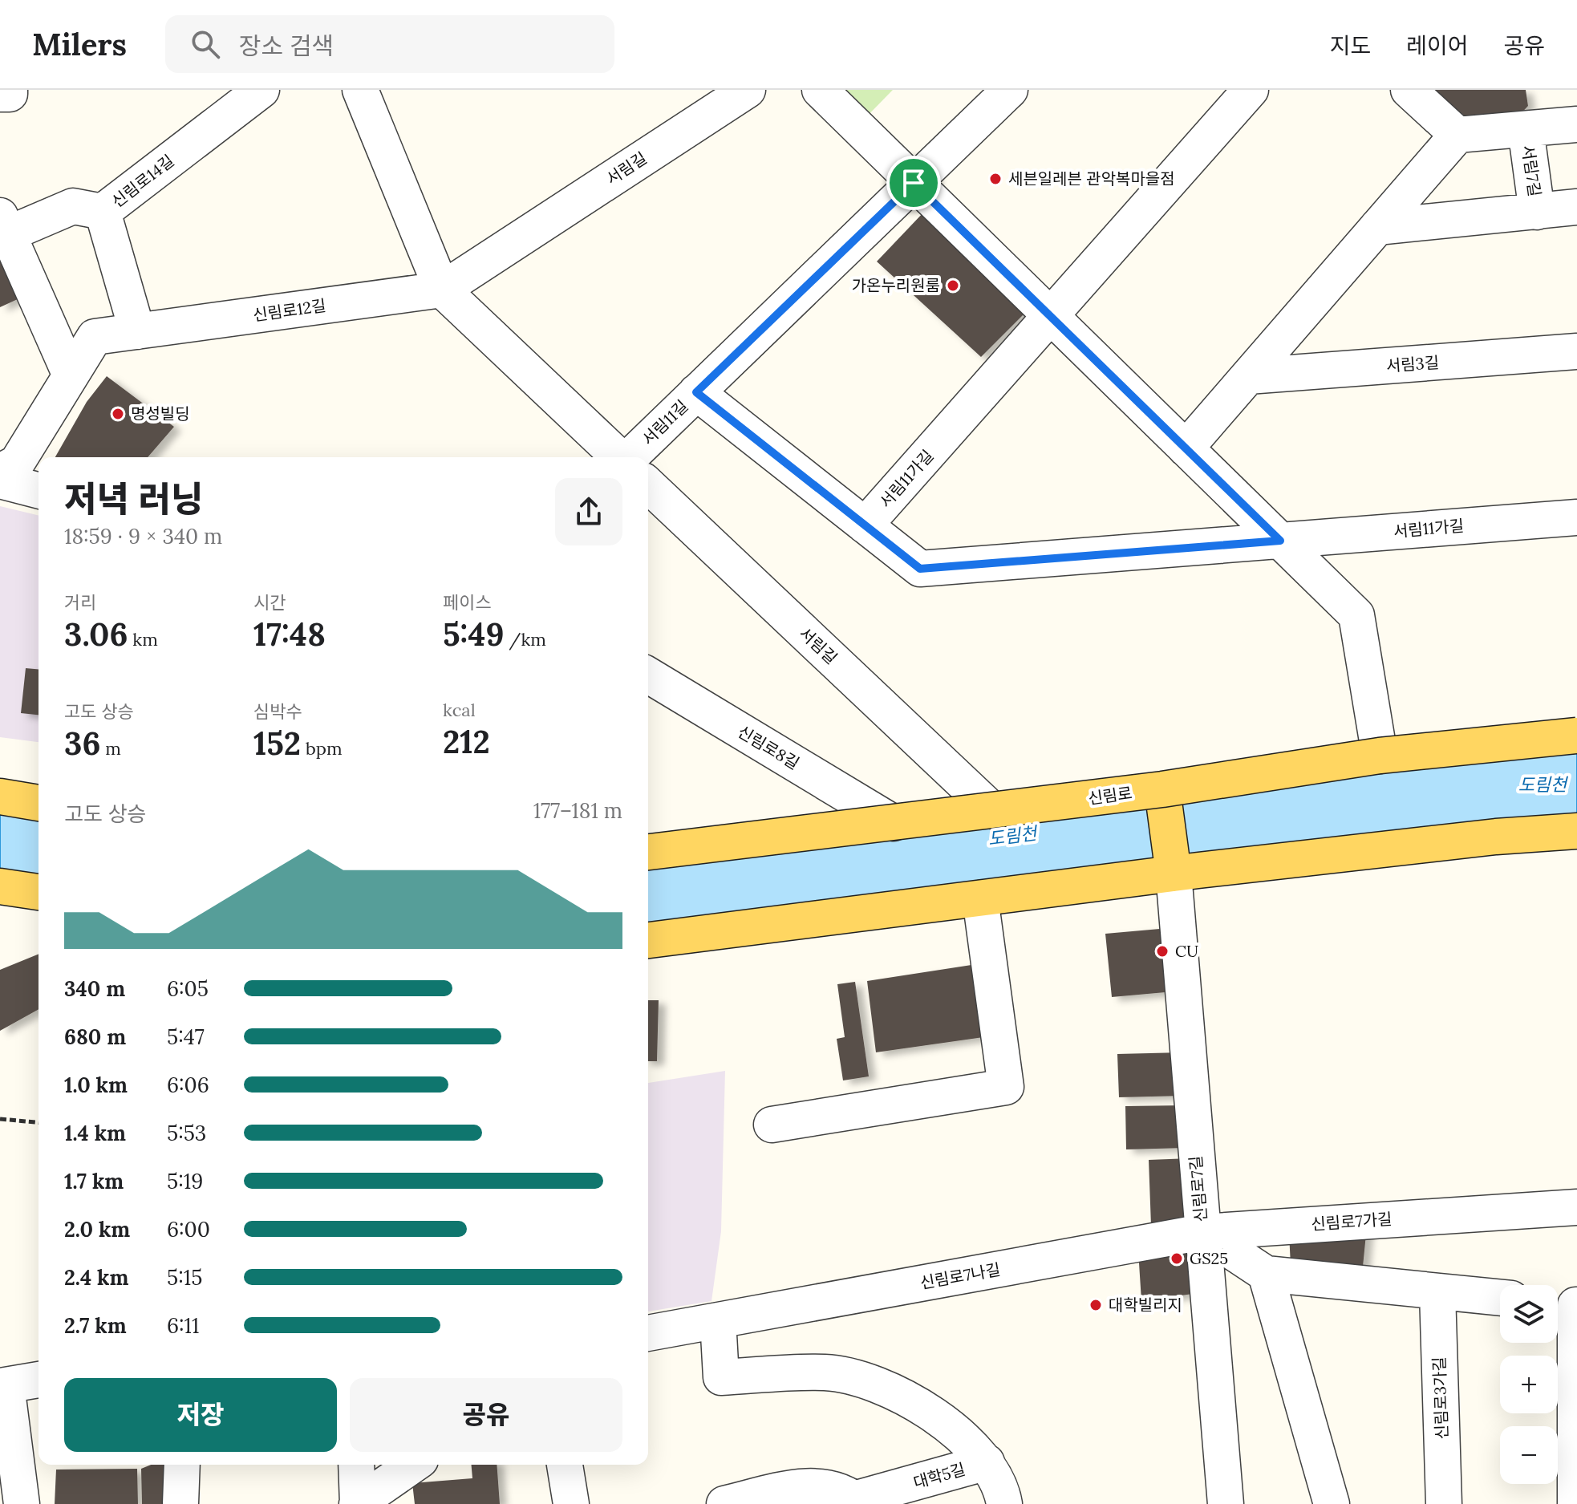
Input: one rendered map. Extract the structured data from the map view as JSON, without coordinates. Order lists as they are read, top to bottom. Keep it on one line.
{"streets":{"main road":["신림로"],"street":["서림길","서림7길","신림로14길","신림로12길","서림3길","서림11길","서림11가길","신림로8길","신림로7길","신림로7가길","신림로7나길","신림로3가길","대학5길"]},"crossings":[["서림길","신림로12길"],["서림길","신림로"],["서림11길","서림11가길"],["신림로8길","신림로"],["신림로7길","신림로7가길"],["신림로7길","신림로7나길"],["신림로7가길","신림로7나길"]],"water":["도림천"],"places":["세븐일레븐 관악복마을점","가온누리원룸","명성빌딩","CU","GS25","대학빌리지"],"page":{"header":"Milers","search":"장소 검색","nav":["지도","레이어","공유"],"heading":["저녁 러닝","18:59 · 9 × 340 m"],"stats":[["거리","3.06 km"],["시간","17:48"],["페이스","5:49 /km"],["고도 상승","36 m"],["심박수","152 bpm"],["kcal","212"]],"chart":["고도 상승","177–181 m"],"list":[{"name":"340 m","note":"6:05"},{"name":"680 m","note":"5:47"},{"name":"1.0 km","note":"6:06"},{"name":"1.4 km","note":"5:53"},{"name":"1.7 km","note":"5:19"},{"name":"2.0 km","note":"6:00"},{"name":"2.4 km","note":"5:15"},{"name":"2.7 km","note":"6:11"}],"map_buttons":["+","−"],"buttons":["저장","공유"]}}
